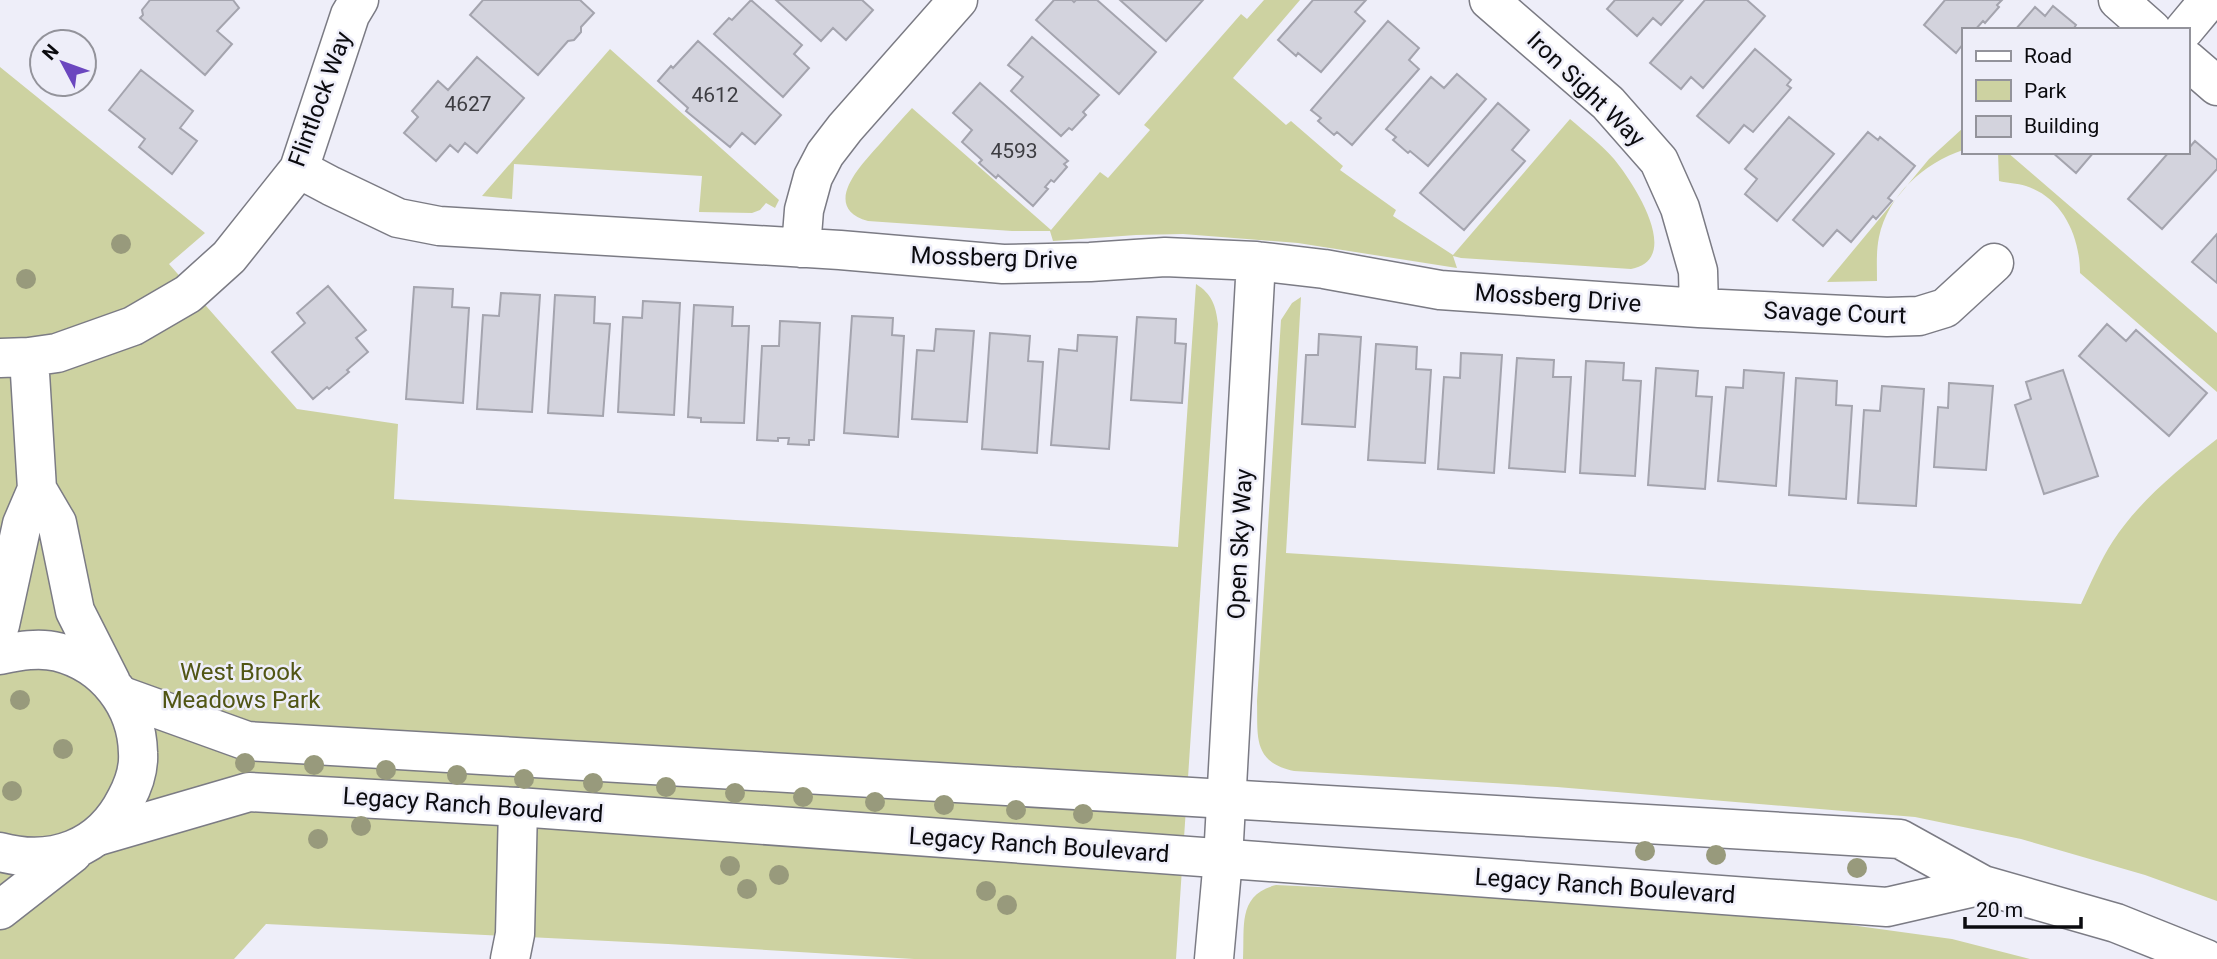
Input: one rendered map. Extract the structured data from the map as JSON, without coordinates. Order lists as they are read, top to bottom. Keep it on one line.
{"streets":{"street":["Iron Sight Way","Flintlock Way","Mossberg Drive","Savage Court","Open Sky Way","Legacy Ranch Boulevard"]},"crossings":[["Iron Sight Way","Mossberg Drive"],["Iron Sight Way","Savage Court"],["Flintlock Way","Mossberg Drive"],["Mossberg Drive","Savage Court"],["Mossberg Drive","Open Sky Way"],["Open Sky Way","Legacy Ranch Boulevard"]],"parks":["West Brook Meadows Park"],"house_numbers":["4612","4627","4593"],"legend":["Road","Park","Building"],"scale_bar":"20 m","north":"top left"}
